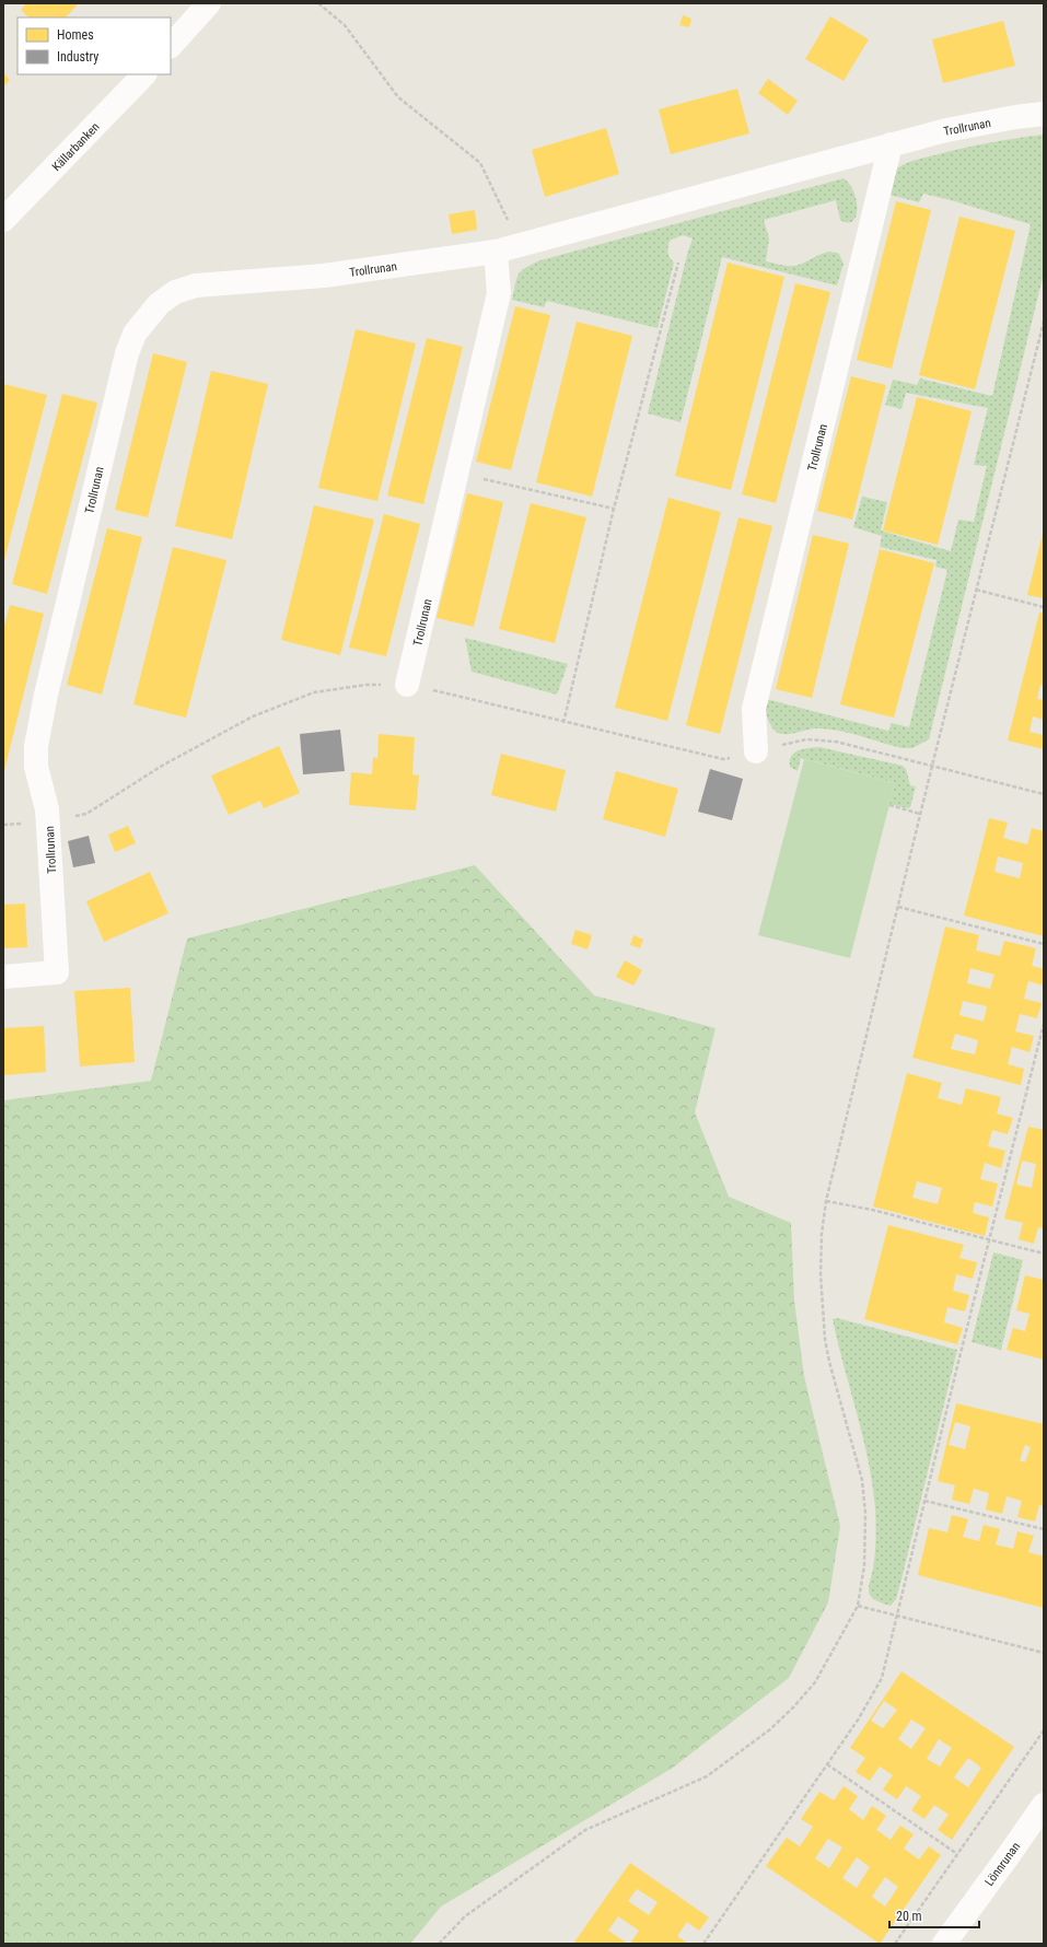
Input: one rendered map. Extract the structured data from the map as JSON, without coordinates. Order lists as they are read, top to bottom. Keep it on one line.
{"streets":{"street":["Trollrunan","Källarbanken","Lönnrunan"]},"legend":["Homes","Industry"],"scale_bar":"20 m"}
